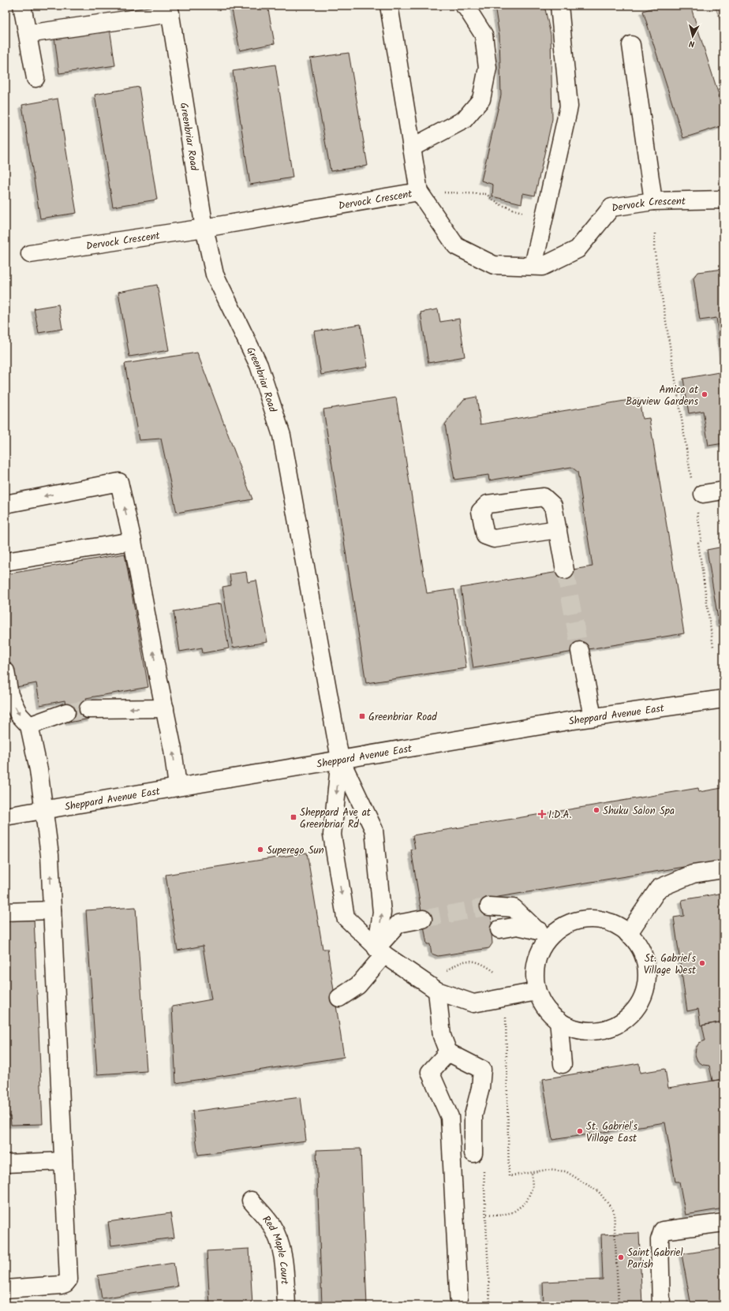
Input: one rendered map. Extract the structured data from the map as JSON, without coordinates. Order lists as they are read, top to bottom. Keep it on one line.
{"streets":{"street":["Greenbriar Road","Dervock Crescent","Sheppard Avenue East","Red Maple Court"]},"crossings":[["Greenbriar Road","Dervock Crescent"],["Greenbriar Road","Sheppard Avenue East"]],"places":{"other":["Amica at Bayview Gardens","Shuku Salon Spa","Superego Sun","St. Gabriel's Village West","St. Gabriel's Village East","Saint Gabriel Parish"],"transit":["Greenbriar Road","Sheppard Ave at Greenbriar Rd"],"health":["I.D.A."]},"north":"bottom"}
